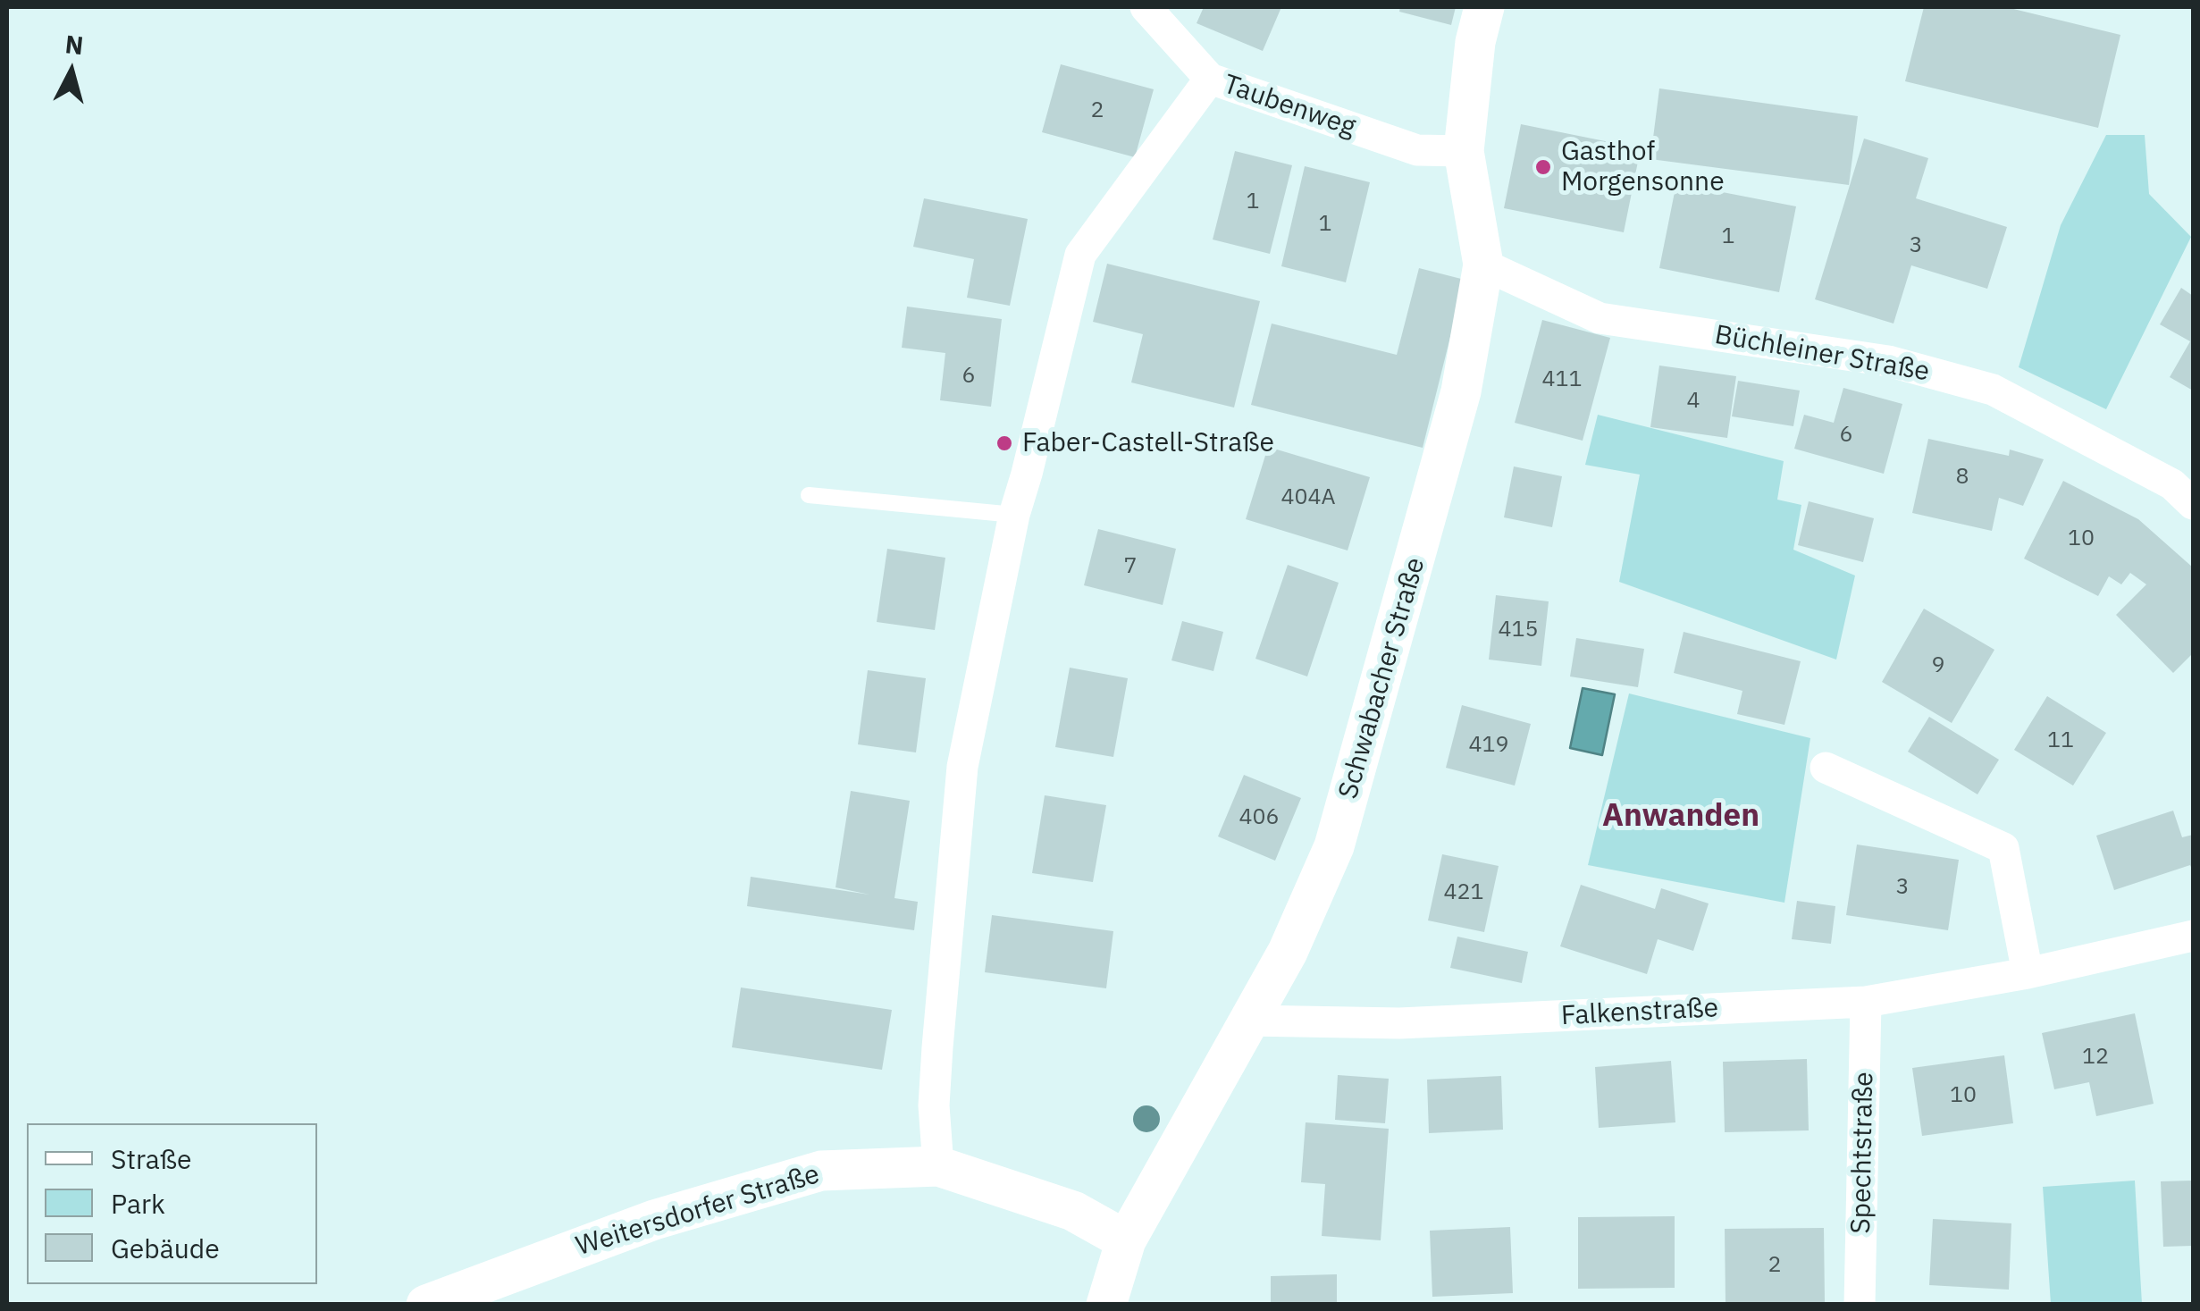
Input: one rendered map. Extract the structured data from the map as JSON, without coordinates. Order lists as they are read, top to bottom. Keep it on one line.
{"streets":{"street":["Taubenweg","Büchleiner Straße","Schwabacher Straße","Falkenstraße","Spechtstraße","Weitersdorfer Straße"]},"crossings":[["Taubenweg","Schwabacher Straße"],["Büchleiner Straße","Schwabacher Straße"],["Schwabacher Straße","Falkenstraße"],["Schwabacher Straße","Weitersdorfer Straße"],["Falkenstraße","Spechtstraße"]],"districts":["Anwanden"],"places":["Gasthof Morgensonne","Faber-Castell-Straße"],"house_numbers":["2","1","1","1","3","6","411","4","6","8","404A","10","7","415","9","11","419","406","3","421","12","10","2"],"legend":["Straße","Park","Gebäude"],"north":"top"}
